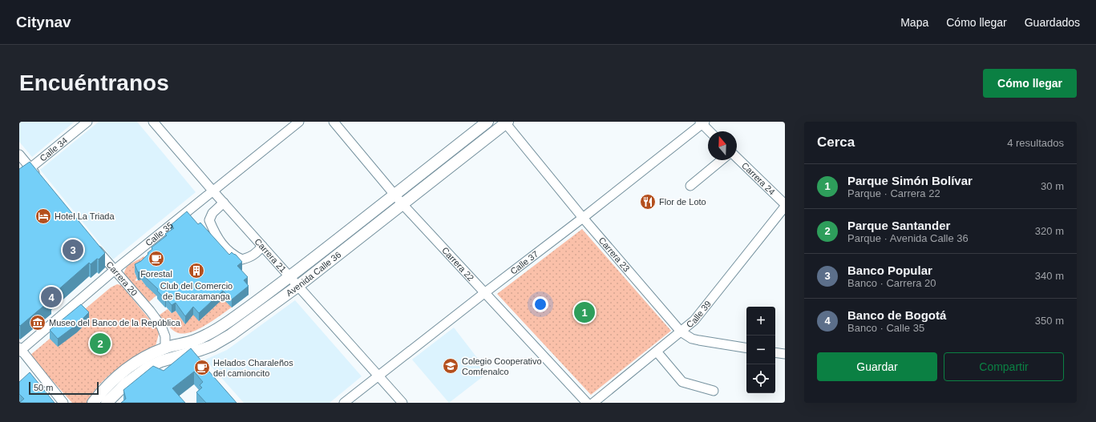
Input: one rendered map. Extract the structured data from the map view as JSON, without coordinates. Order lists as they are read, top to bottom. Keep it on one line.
{"streets":{"main road":["Avenida Calle 36"],"street":["Calle 34","Carrera 24","Calle 35","Carrera 23","Carrera 21","Calle 37","Carrera 22","Carrera 20","Calle 39"]},"crossings":[["Calle 35","Carrera 21"],["Calle 35","Carrera 20"],["Carrera 23","Calle 37"],["Carrera 23","Avenida Calle 36"],["Carrera 23","Calle 39"],["Carrera 21","Calle 37"],["Carrera 21","Avenida Calle 36"],["Calle 37","Carrera 22"],["Carrera 22","Avenida Calle 36"],["Avenida Calle 36","Carrera 20"]],"places":{"restaurant":["Flor de Loto"],"hotel":["Hotel La Triada"],"cafe":["Forestal","Helados Charaleños del camioncito"],"building":["Club del Comercio de Bucaramanga"],"museum":["Museo del Banco de la República"],"school or university":["Colegio Cooperativo Comfenalco"]},"scale_bar":"50 m","north":"top","page":{"header":"Citynav","nav":["Mapa","Cómo llegar","Guardados"],"buttons":["Cómo llegar",["Guardar","Compartir"]],"title":"Encuéntranos","heading":["Cerca","4 resultados"],"list":[{"mark":"1","name":"Parque Simón Bolívar","note":"Parque · Carrera 22","value":"30 m"},{"mark":"2","name":"Parque Santander","note":"Parque · Avenida Calle 36","value":"320 m"},{"mark":"3","name":"Banco Popular","note":"Banco · Carrera 20","value":"340 m"},{"mark":"4","name":"Banco de Bogotá","note":"Banco · Calle 35","value":"350 m"}],"pins":["3","4","1","2"],"map_buttons":["+","−"],"scale":"50 m"}}
